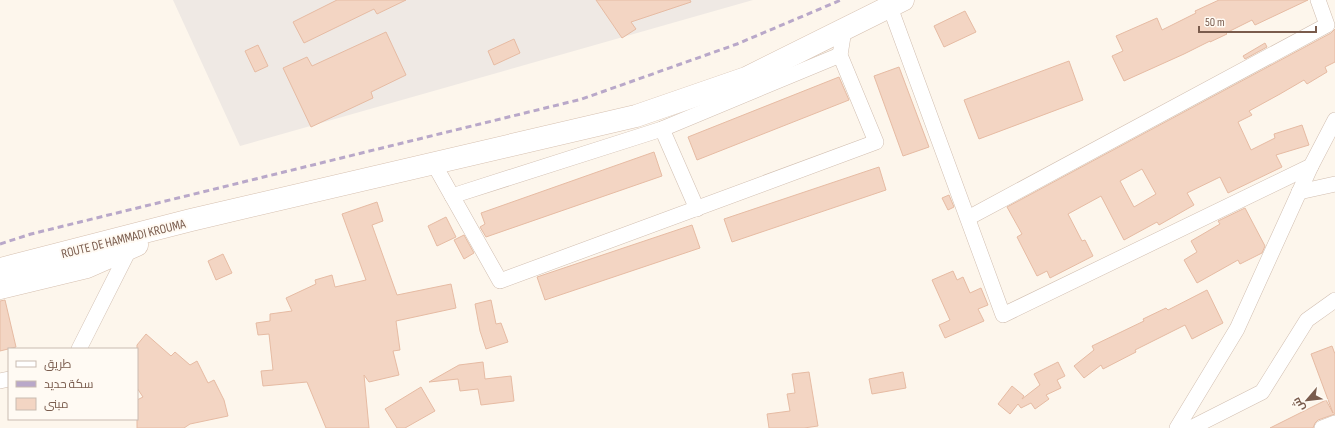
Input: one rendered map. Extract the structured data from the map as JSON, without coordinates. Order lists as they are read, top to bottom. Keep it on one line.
{"streets":{"street":["ROUTE DE HAMMADI KROUMA"]},"legend":["طريق","سكة حديد","مبنى"],"scale_bar":"50 m","north":"bottom left"}
